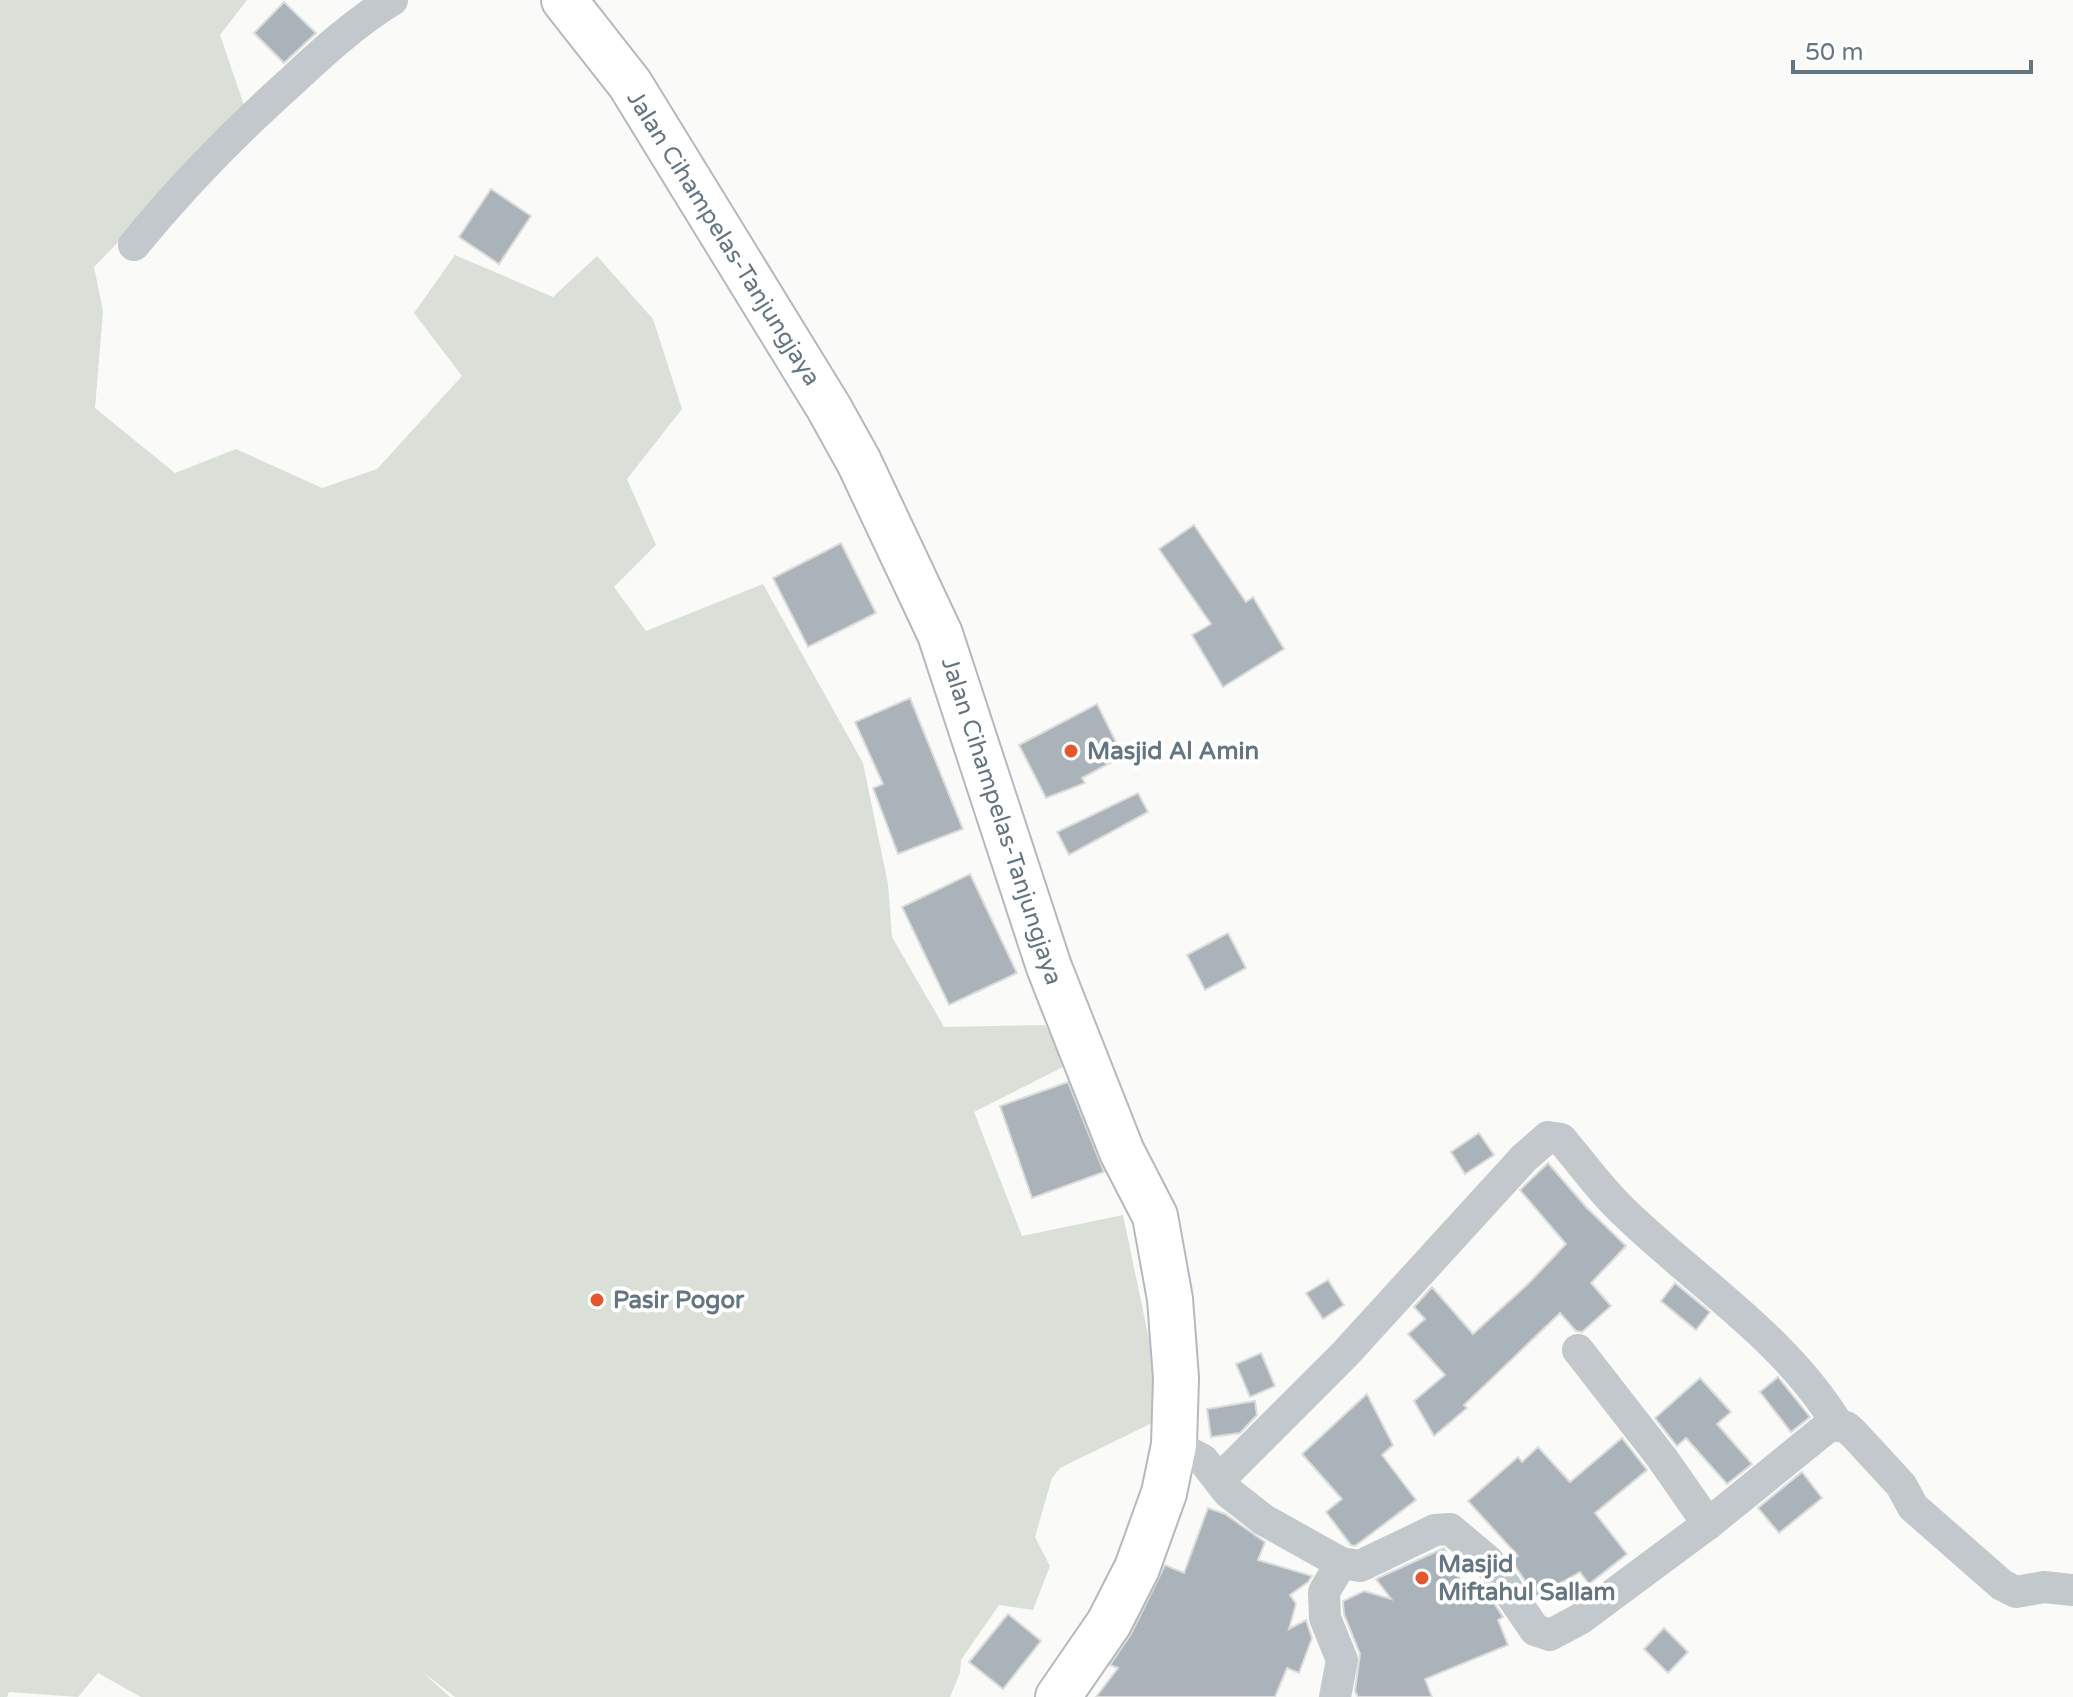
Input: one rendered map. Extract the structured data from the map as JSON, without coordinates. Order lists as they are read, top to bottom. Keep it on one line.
{"streets":{"main road":["Jalan Cihampelas-Tanjungjaya"]},"places":["Masjid Al Amin","Pasir Pogor","Masjid Miftahul Sallam"],"scale_bar":"50 m"}
